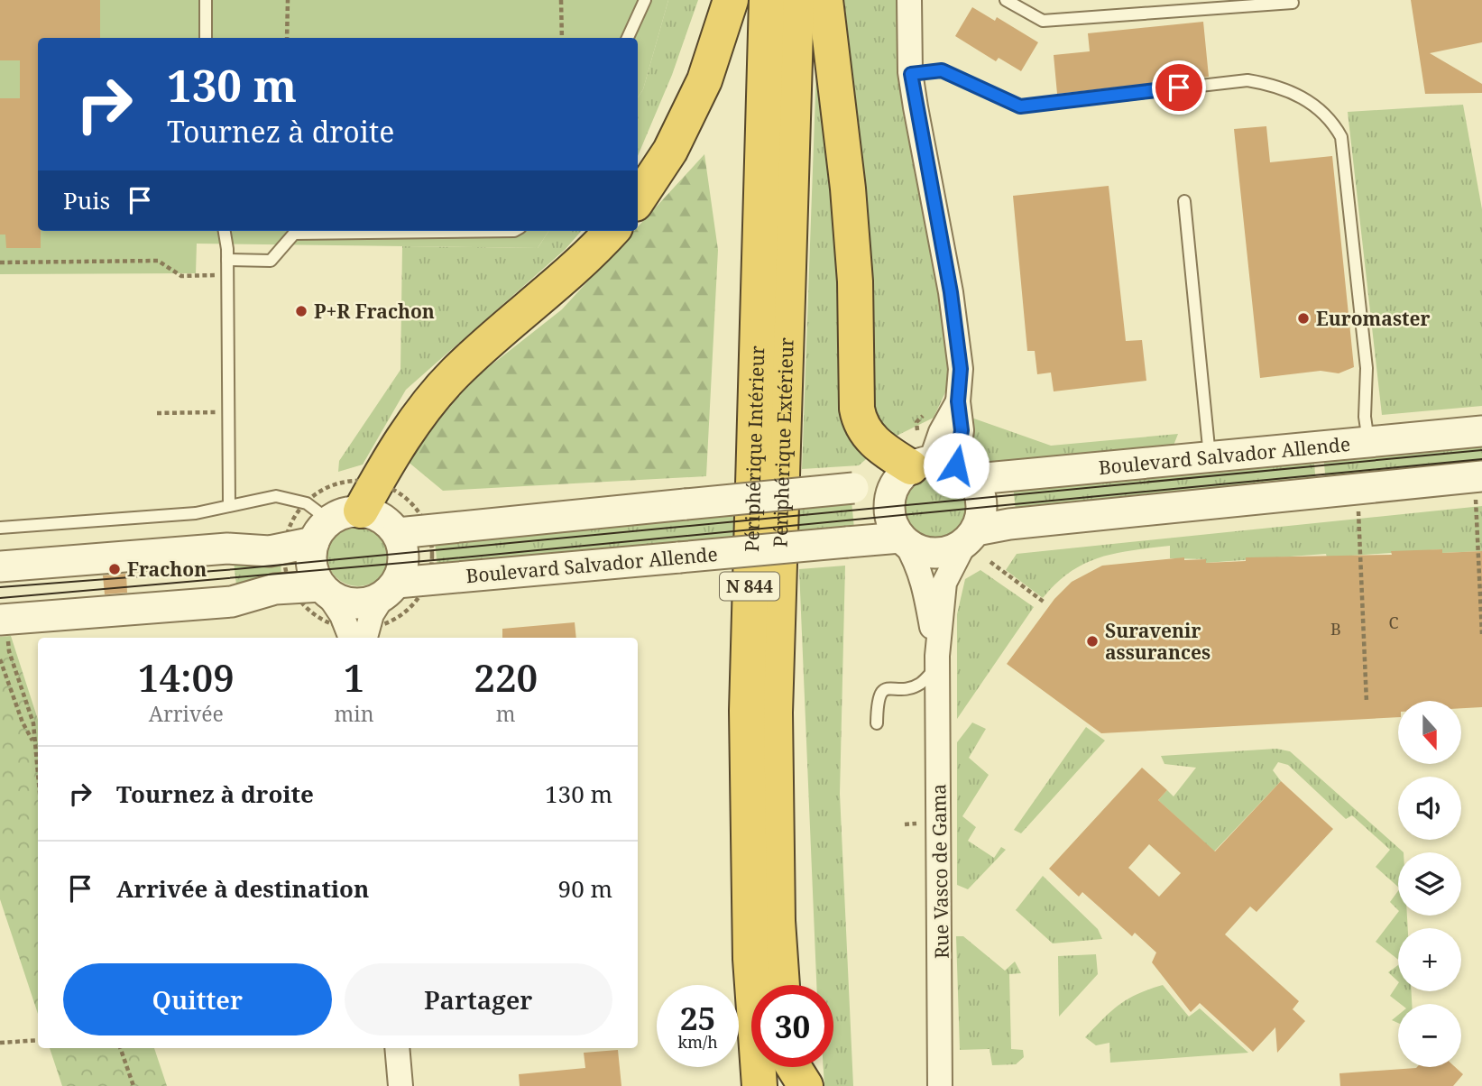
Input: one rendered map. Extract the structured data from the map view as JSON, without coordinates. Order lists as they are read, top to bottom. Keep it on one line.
{"streets":{"highway":["Périphérique Extérieur","Périphérique Intérieur","N 844"],"street":["Boulevard Salvador Allende","Rue Vasco de Gama"]},"crossings":[["Boulevard Salvador Allende","Rue Vasco de Gama"]],"places":["P+R Frachon","Euromaster","Frachon","Suravenir assurances"],"house_numbers":["C","B"],"north":"bottom","page":{"turn":["130 m","Tournez à droite"],"then":"Puis","eta":["14:09","Arrivée","1","min","220","m"],"map_buttons":["+","−"],"list":[{"name":"Tournez à droite","value":"130 m"},{"name":"Arrivée à destination","value":"90 m"}],"buttons":["Quitter","Partager"],"speed":"25 km/h","limit":"30"}}
